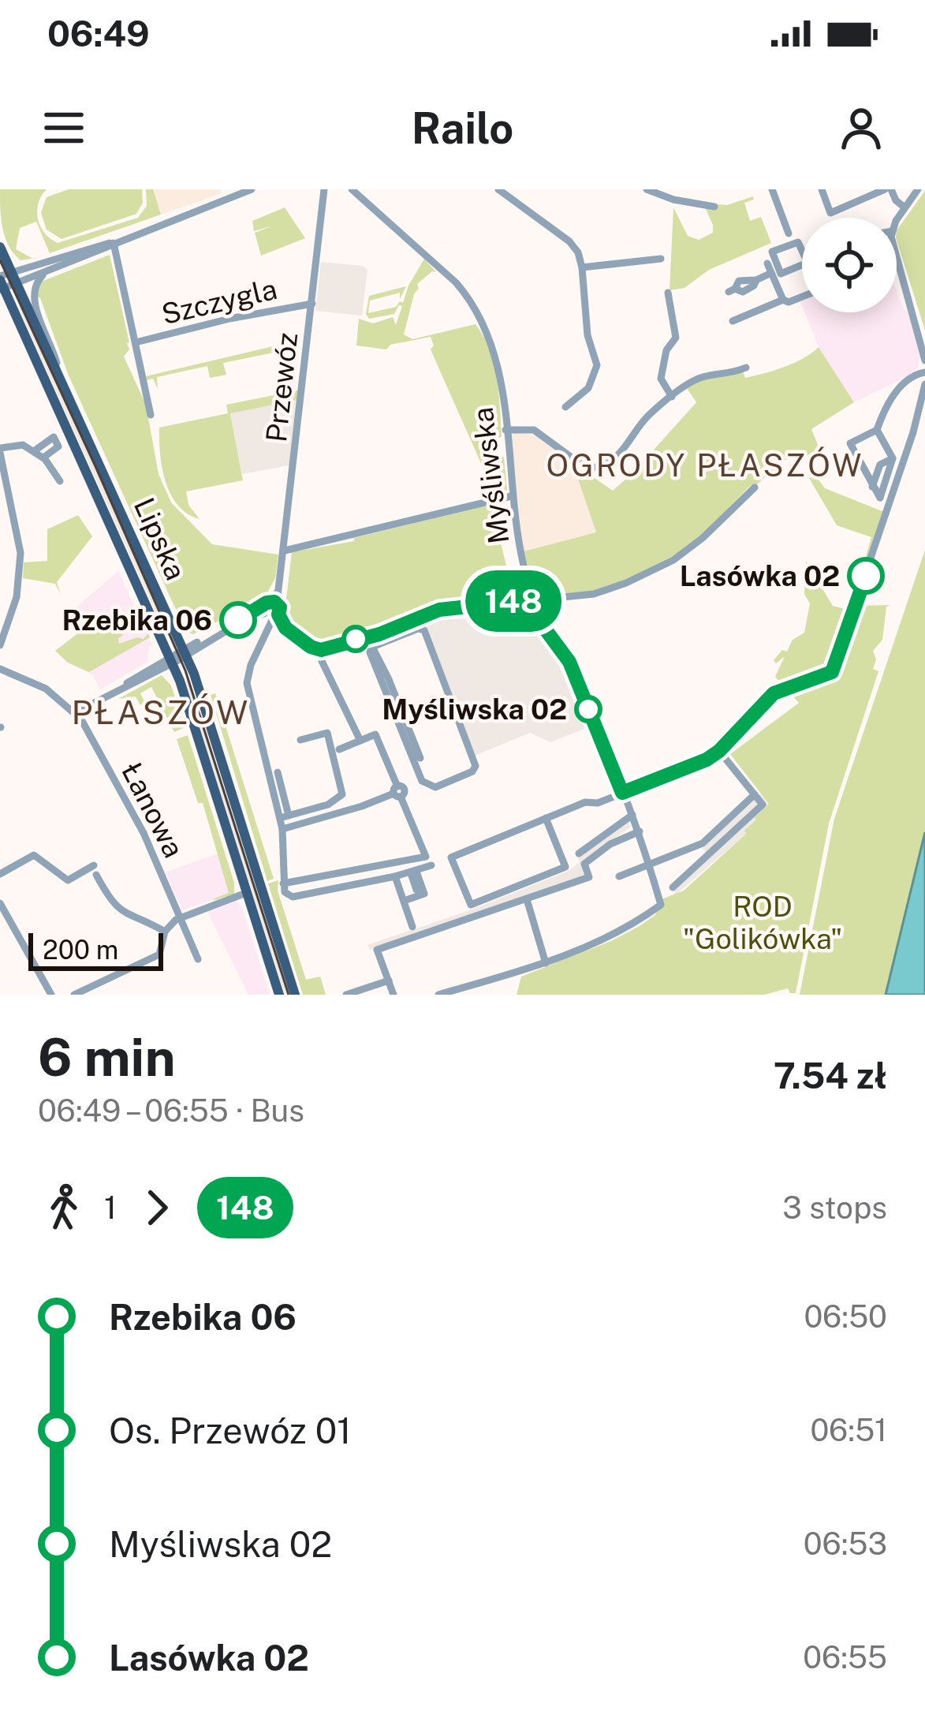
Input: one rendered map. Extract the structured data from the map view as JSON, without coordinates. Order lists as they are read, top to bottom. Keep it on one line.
{"streets":{"main road":["Lipska"],"street":["Szczygla","Przewóz","Myśliwska","Łanowa"]},"crossings":[["Szczygla","Przewóz"]],"districts":["OGRODY PŁASZÓW","PŁASZÓW"],"parks":["ROD \"Golikówka\""],"places":["Lasówka 02","Rzebika 06","Myśliwska 02"],"lines":["bus line 148"],"scale_bar":"200 m","page":{"status":"06:49","header":"Railo","on_map":"148","scale":"200 m","heading":["6 min","06:49 – 06:55 · Bus","7.54 zł"],"legs":["1","148","3 stops"],"list":[{"name":"Rzebika 06","value":"06:50"},{"name":"Os. Przewóz 01","value":"06:51"},{"name":"Myśliwska 02","value":"06:53"},{"name":"Lasówka 02","value":"06:55"}]}}
